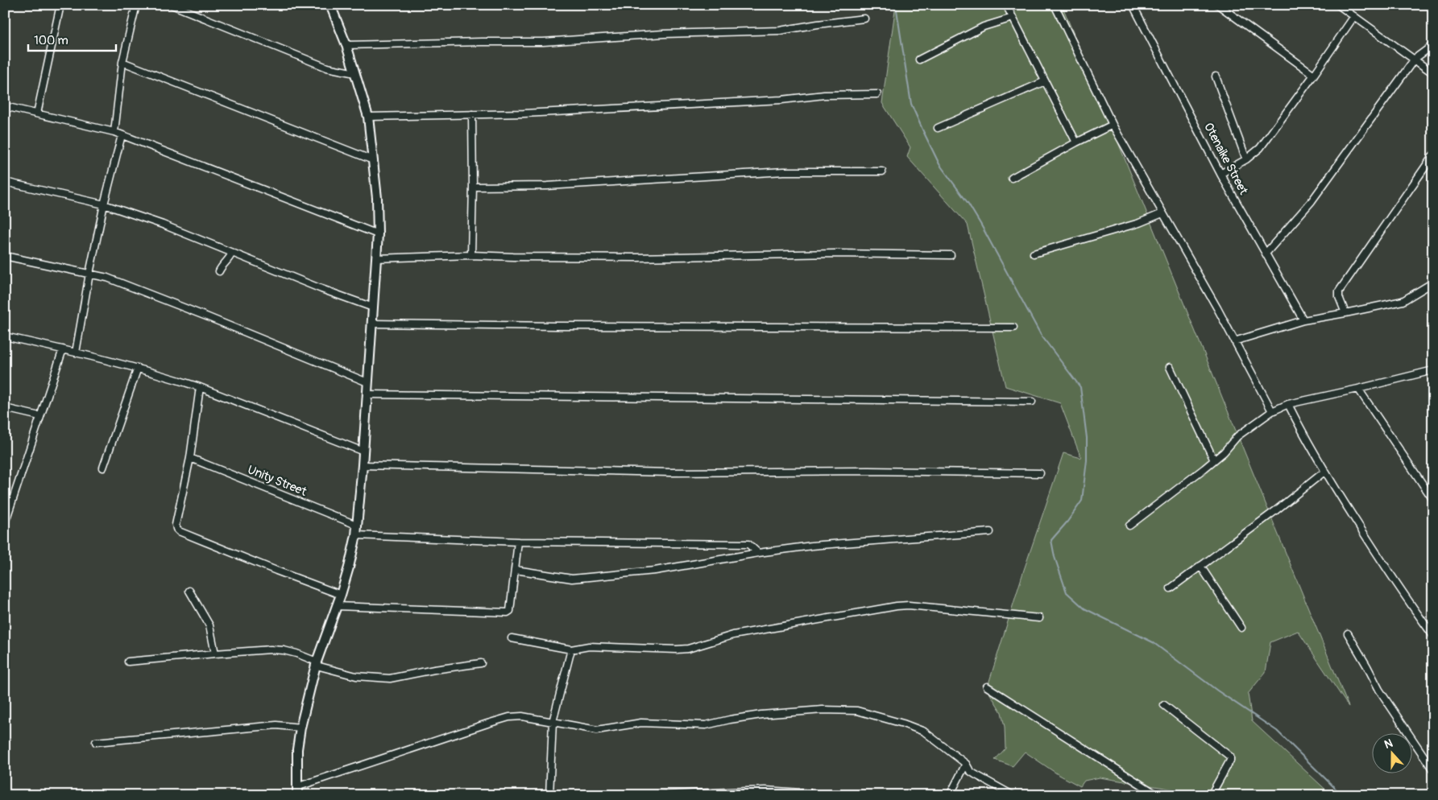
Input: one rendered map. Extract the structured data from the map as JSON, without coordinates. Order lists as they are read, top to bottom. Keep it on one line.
{"streets":{"street":["Otenaike Street","Unity Street"]},"scale_bar":"100 m","north":"top"}
